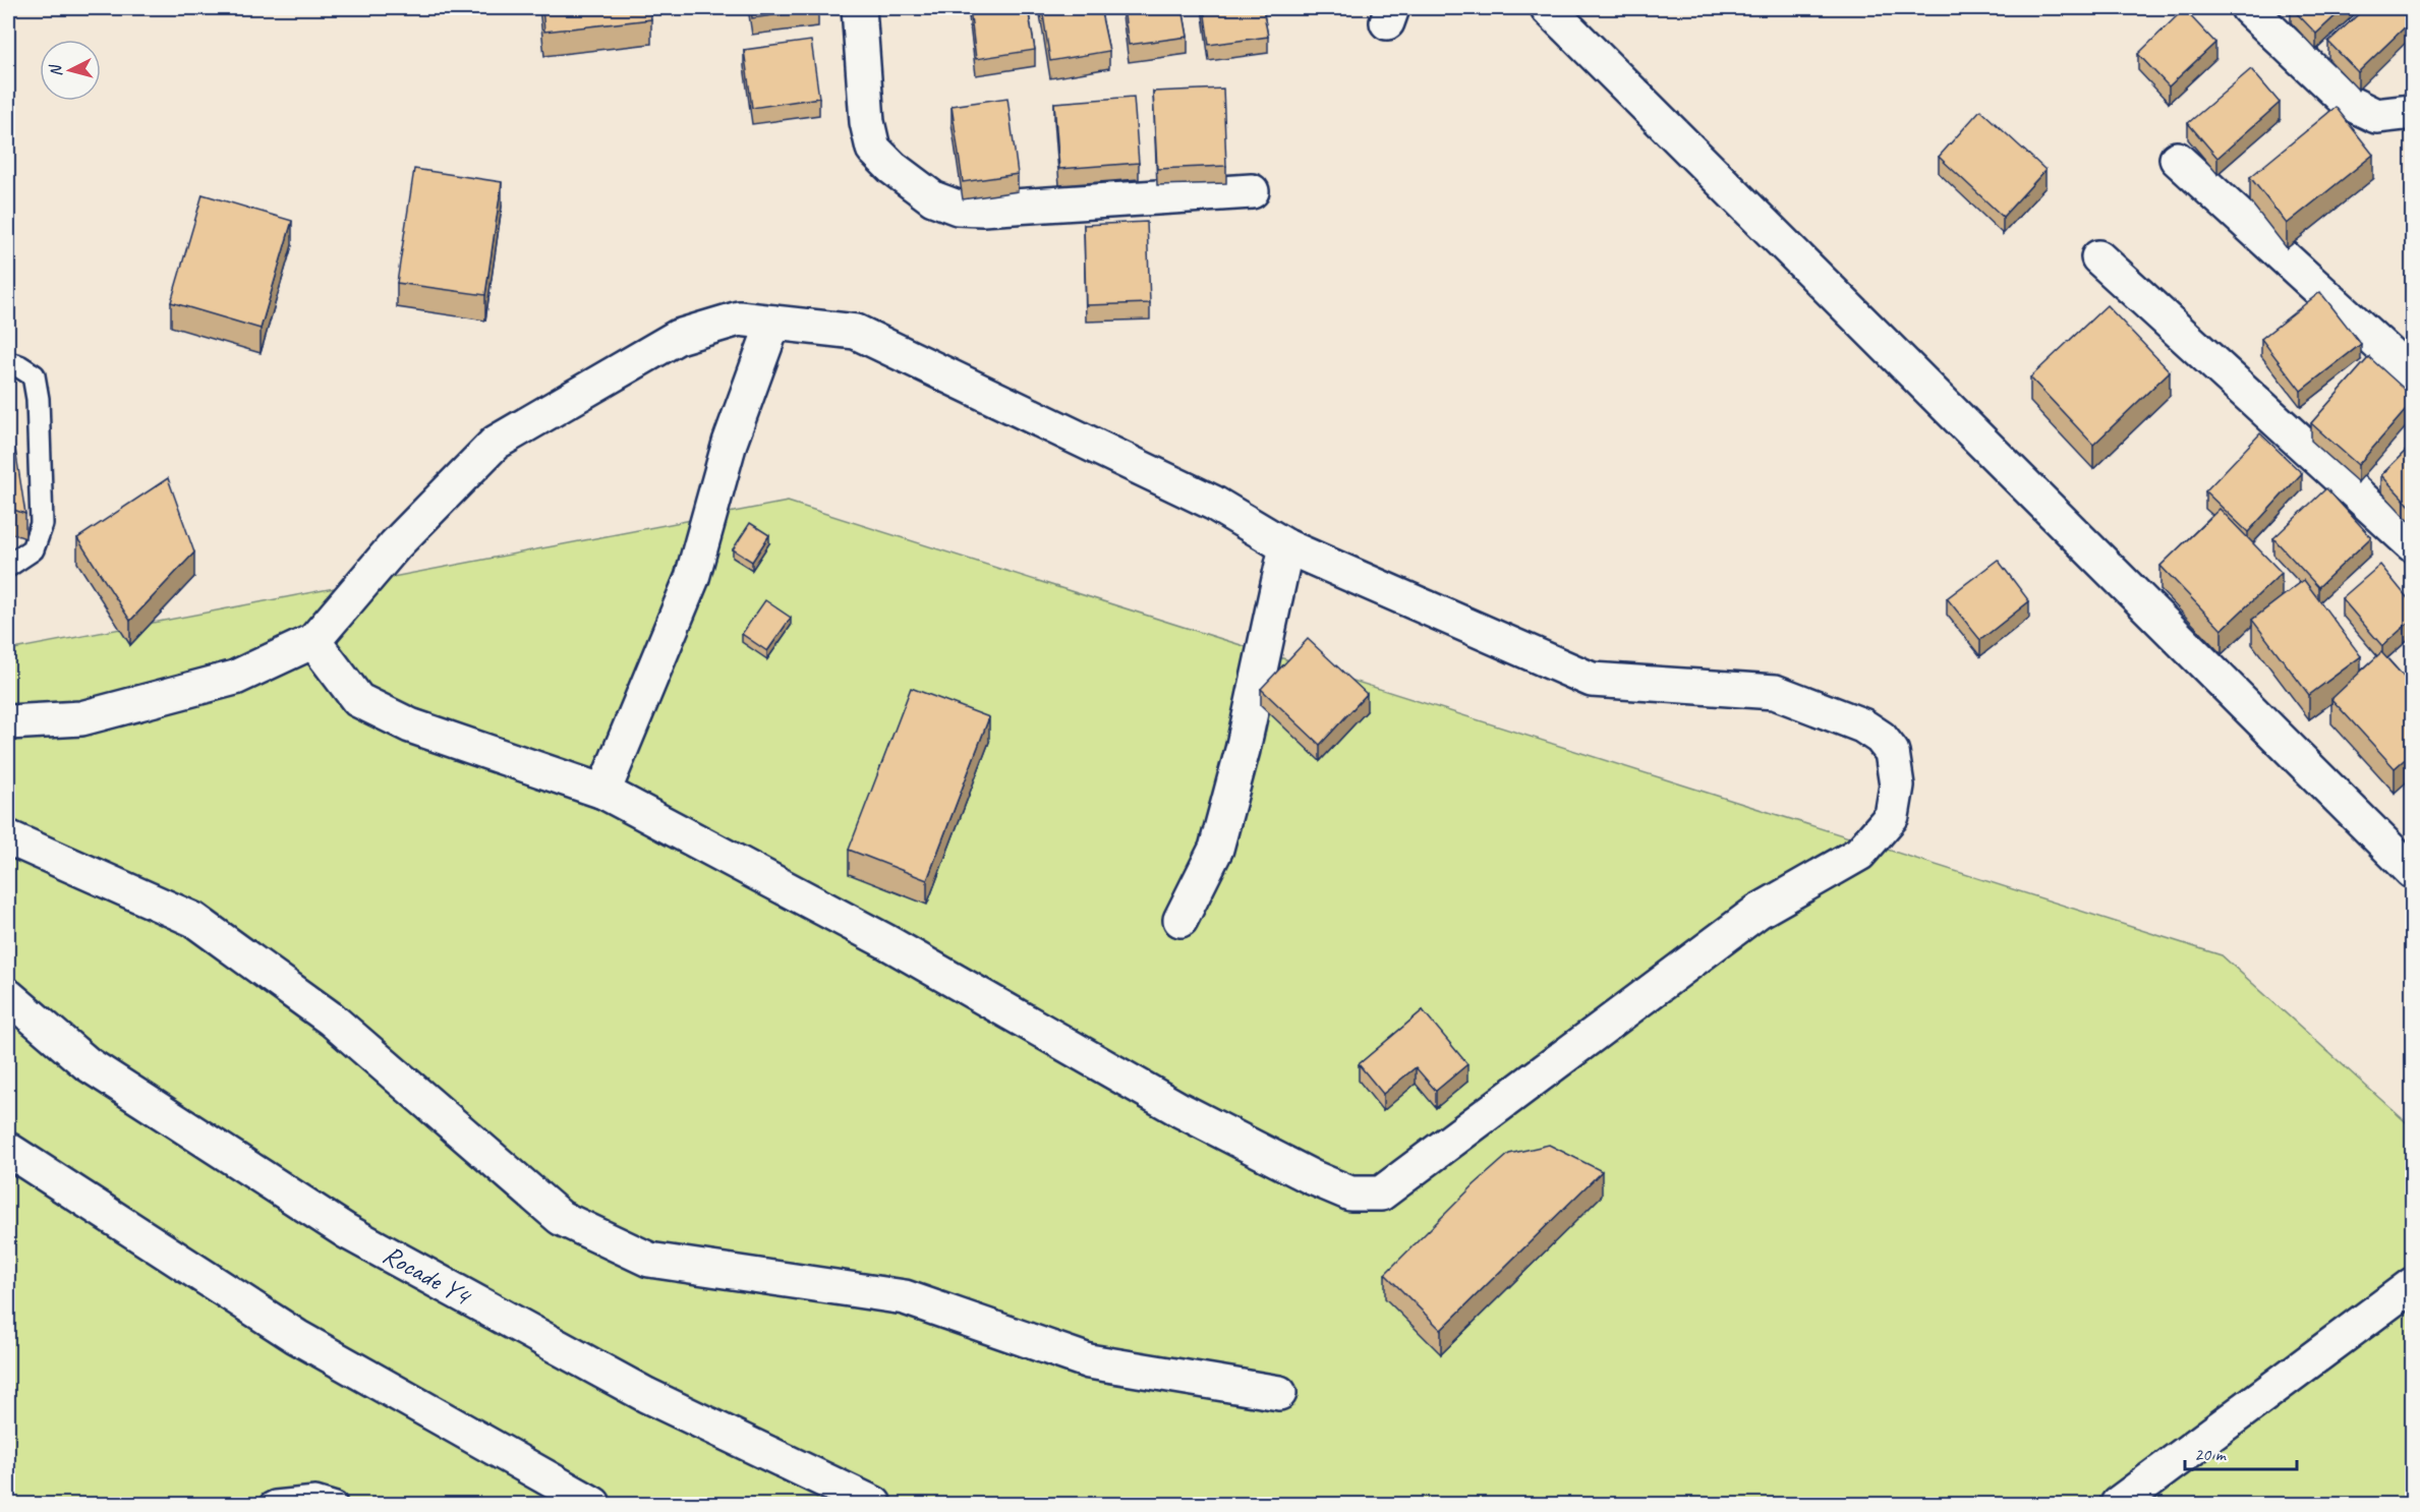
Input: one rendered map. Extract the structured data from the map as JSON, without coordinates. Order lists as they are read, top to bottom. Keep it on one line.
{"streets":{"main road":["Rocade Y4"]},"scale_bar":"20 m","north":"left"}
